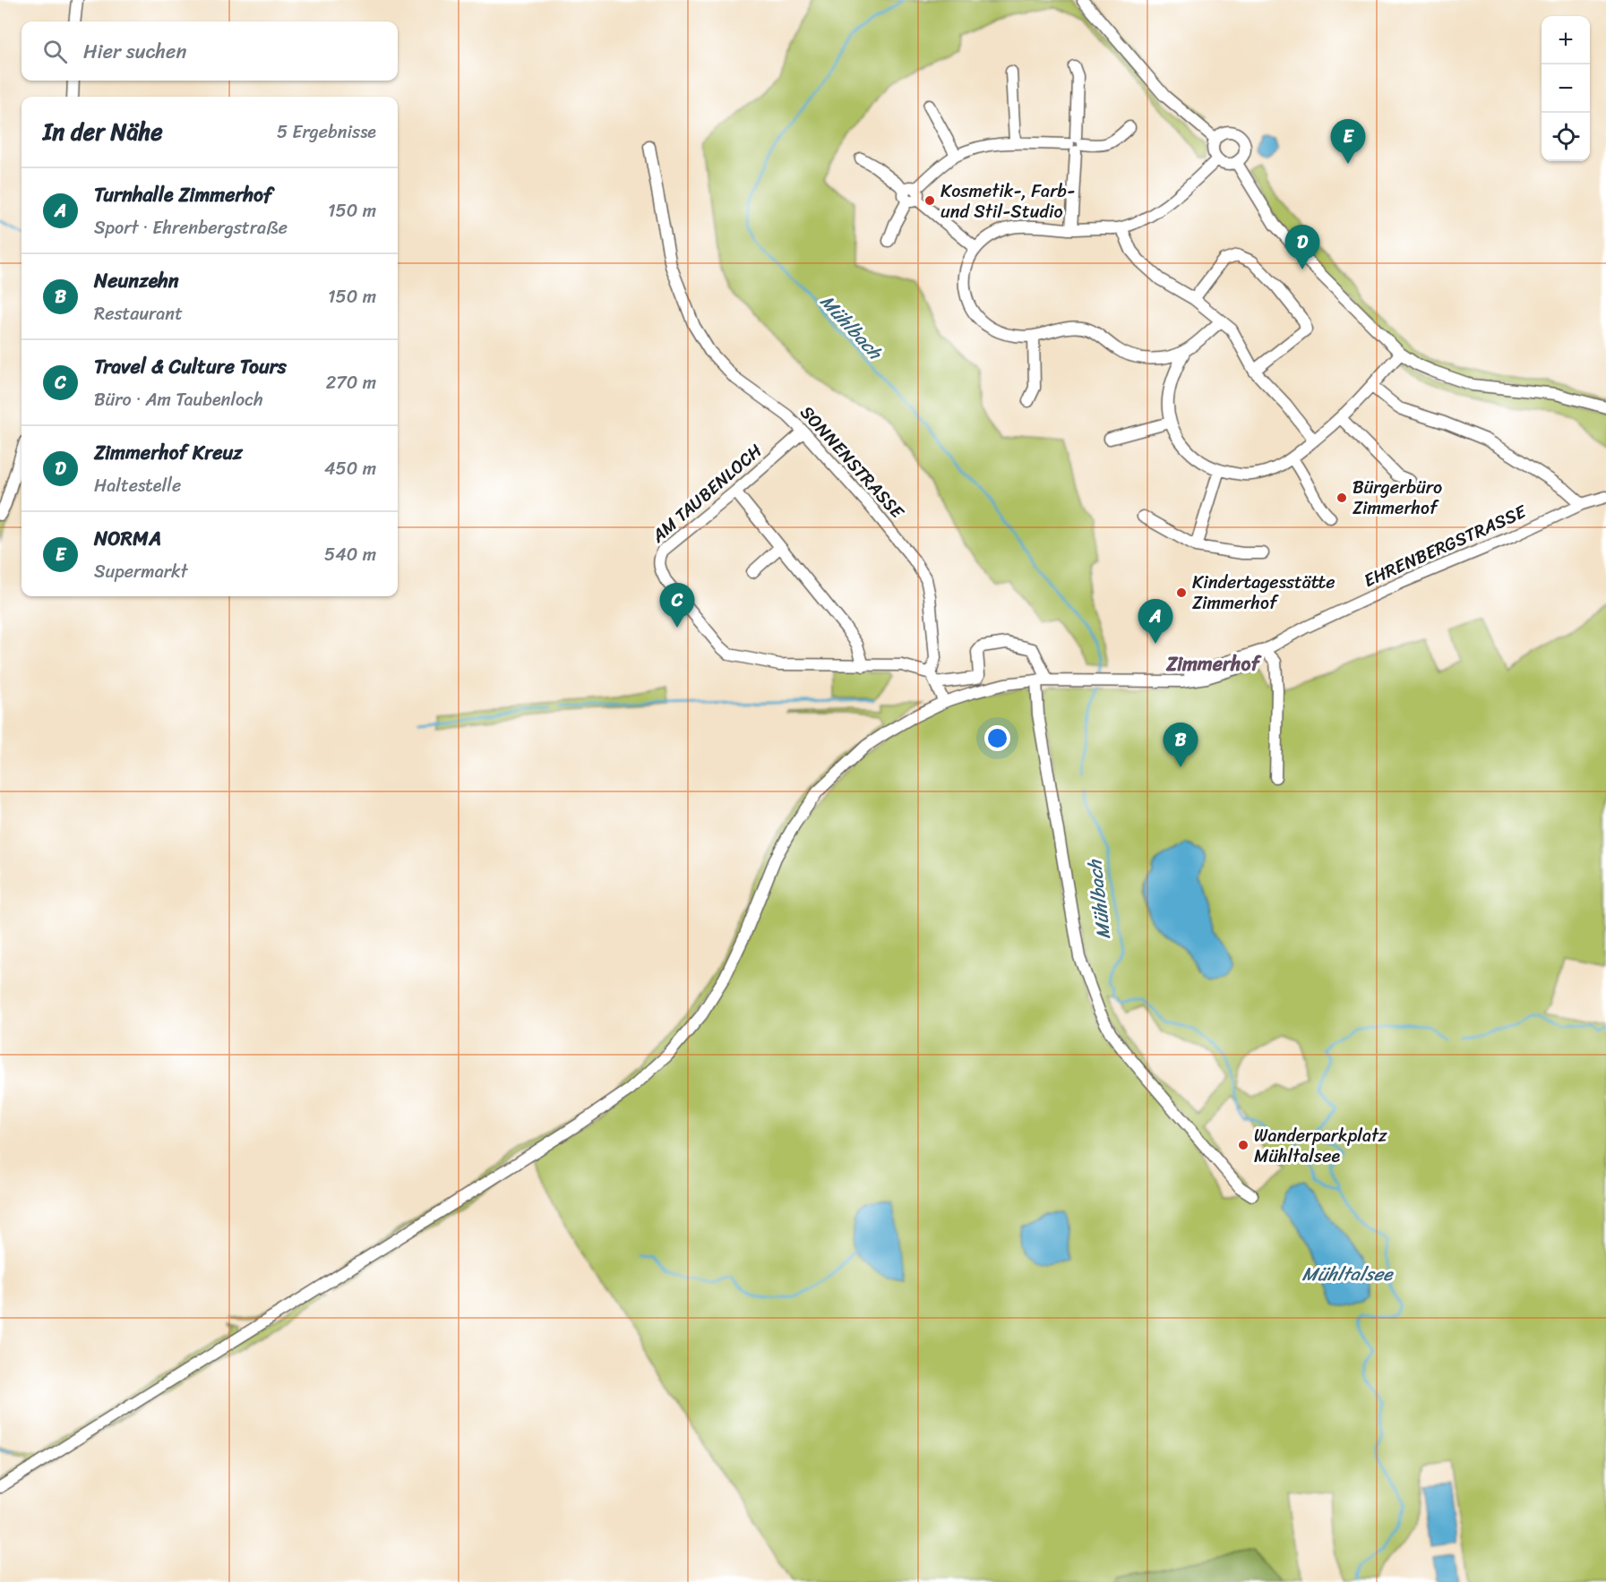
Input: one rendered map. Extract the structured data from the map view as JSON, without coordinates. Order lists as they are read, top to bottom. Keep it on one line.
{"streets":{"street":["SONNENSTRASSE","AM TAUBENLOCH","EHRENBERGSTRASSE"]},"crossings":[["SONNENSTRASSE","AM TAUBENLOCH"]],"districts":["Zimmerhof"],"water":["Mühlbach","Mühltalsee"],"places":["Kosmetik-, Farb- und Stil-Studio","Bürgerbüro Zimmerhof","Kindertagesstätte Zimmerhof","Wanderparkplatz Mühltalsee"],"page":{"map_buttons":["+","−"],"search":"Hier suchen","heading":["In der Nähe","5 Ergebnisse"],"pins":["E","D","C","A","B"],"list":[{"mark":"A","name":"Turnhalle Zimmerhof","note":"Sport · Ehrenbergstraße","value":"150 m"},{"mark":"B","name":"Neunzehn","note":"Restaurant","value":"150 m"},{"mark":"C","name":"Travel & Culture Tours","note":"Büro · Am Taubenloch","value":"270 m"},{"mark":"D","name":"Zimmerhof Kreuz","note":"Haltestelle","value":"450 m"},{"mark":"E","name":"NORMA","note":"Supermarkt","value":"540 m"}]}}
